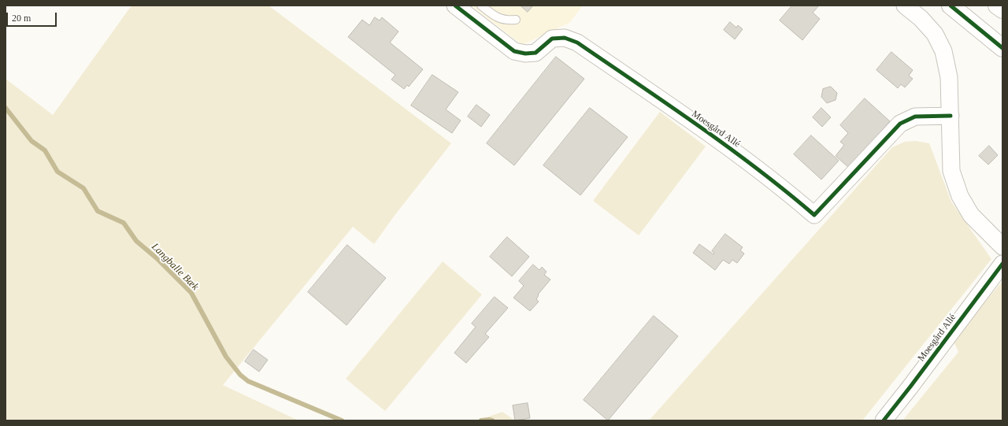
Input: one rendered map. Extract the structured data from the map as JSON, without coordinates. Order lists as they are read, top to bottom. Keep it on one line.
{"streets":{"street":["Moesgård Allé"]},"water":["Langballe Bæk"],"scale_bar":"20 m"}
